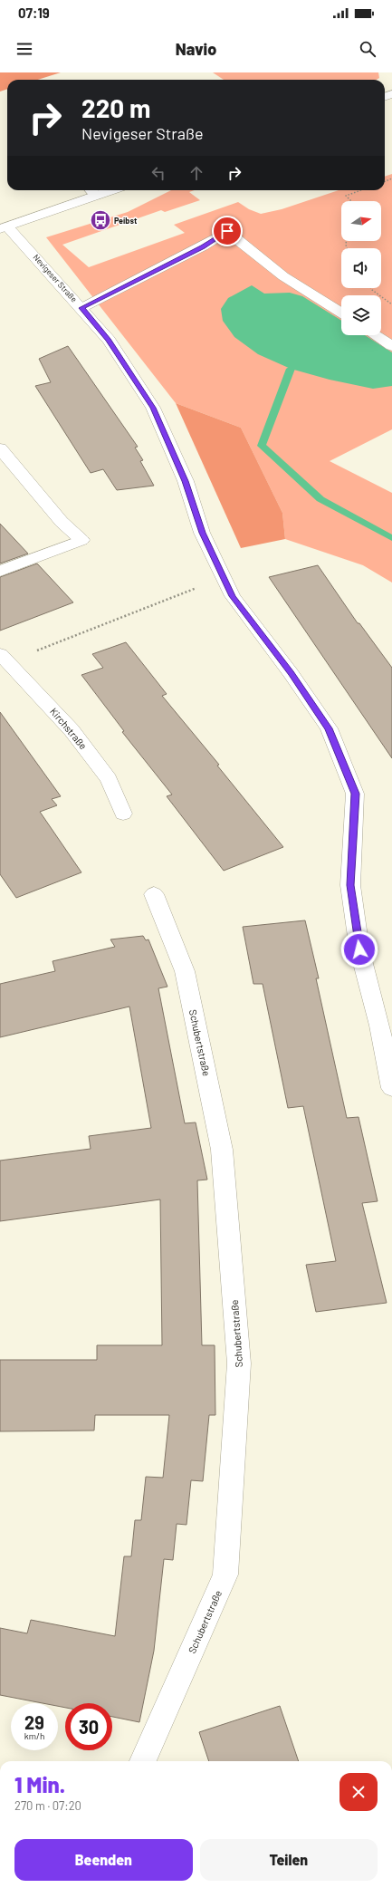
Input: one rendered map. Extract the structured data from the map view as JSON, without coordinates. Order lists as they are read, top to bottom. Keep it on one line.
{"streets":{"street":["Nevigeser Straße","Kirchstraße","Schubertstraße"]},"places":{"bus stop":["Peibst"]},"north":"right","page":{"status":"07:19","header":"Navio","turn":["220 m","Nevigeser Straße"],"speed":"29 km/h","limit":"30","heading":["1 Min.","270 m · 07:20"],"buttons":["Beenden","Teilen"]}}
